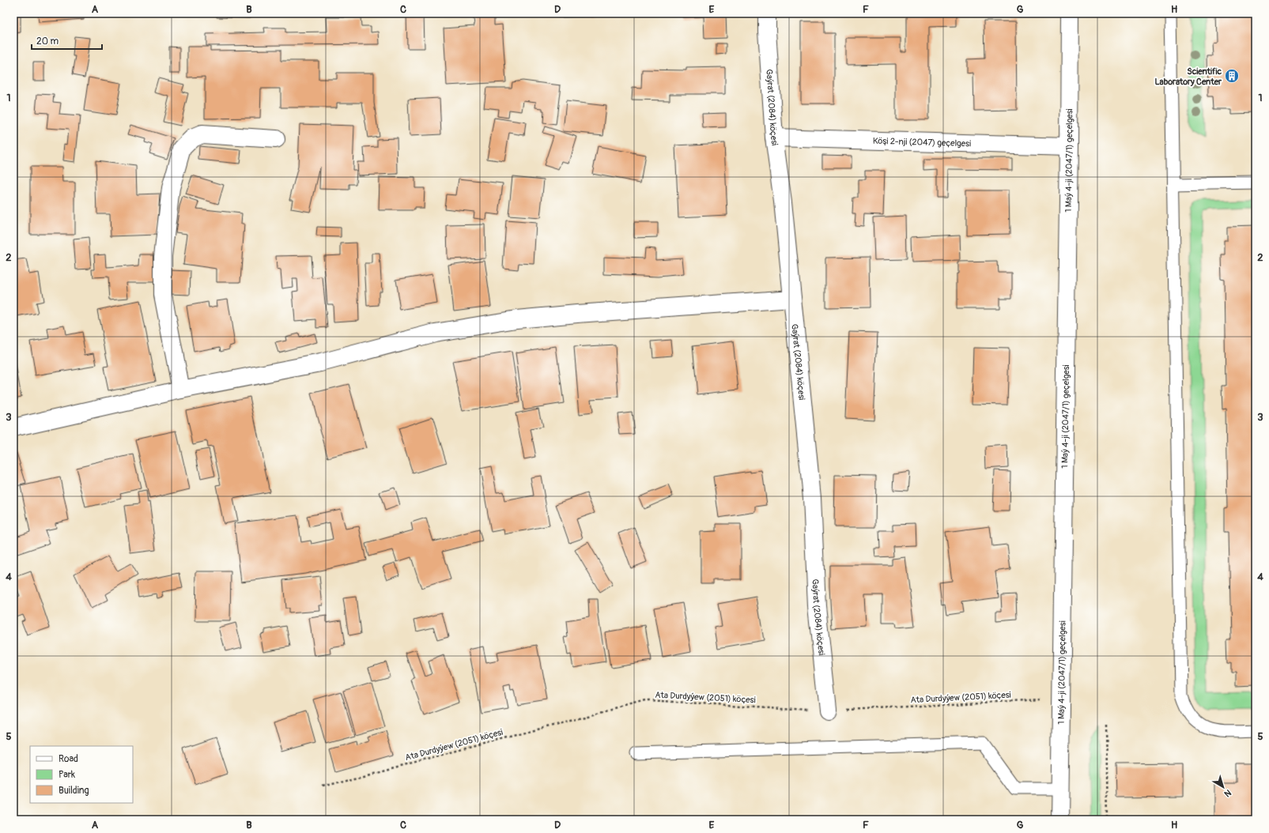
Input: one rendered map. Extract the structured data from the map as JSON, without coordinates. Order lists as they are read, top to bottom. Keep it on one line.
{"streets":{"street":["Gaýrat (2084) köçesi","Köşi 2-nji (2047) geçelgesi","1 Maý 4-ji (2047/1) geçelgesi"],"path":["Ata Durdyýew (2051) köçesi"]},"crossings":[["Gaýrat (2084) köçesi","Köşi 2-nji (2047) geçelgesi"],["Gaýrat (2084) köçesi","Ata Durdyýew (2051) köçesi"],["Köşi 2-nji (2047) geçelgesi","1 Maý 4-ji (2047/1) geçelgesi"],["1 Maý 4-ji (2047/1) geçelgesi","Ata Durdyýew (2051) köçesi"]],"places":{"building":["Scientific Laboratory Center"]},"legend":["Road","Park","Building"],"scale_bar":"20 m","north":"bottom right","grid":{"columns":["A","B","C","D","E","F","G","H"],"rows":["1","2","3","4","5"]}}
